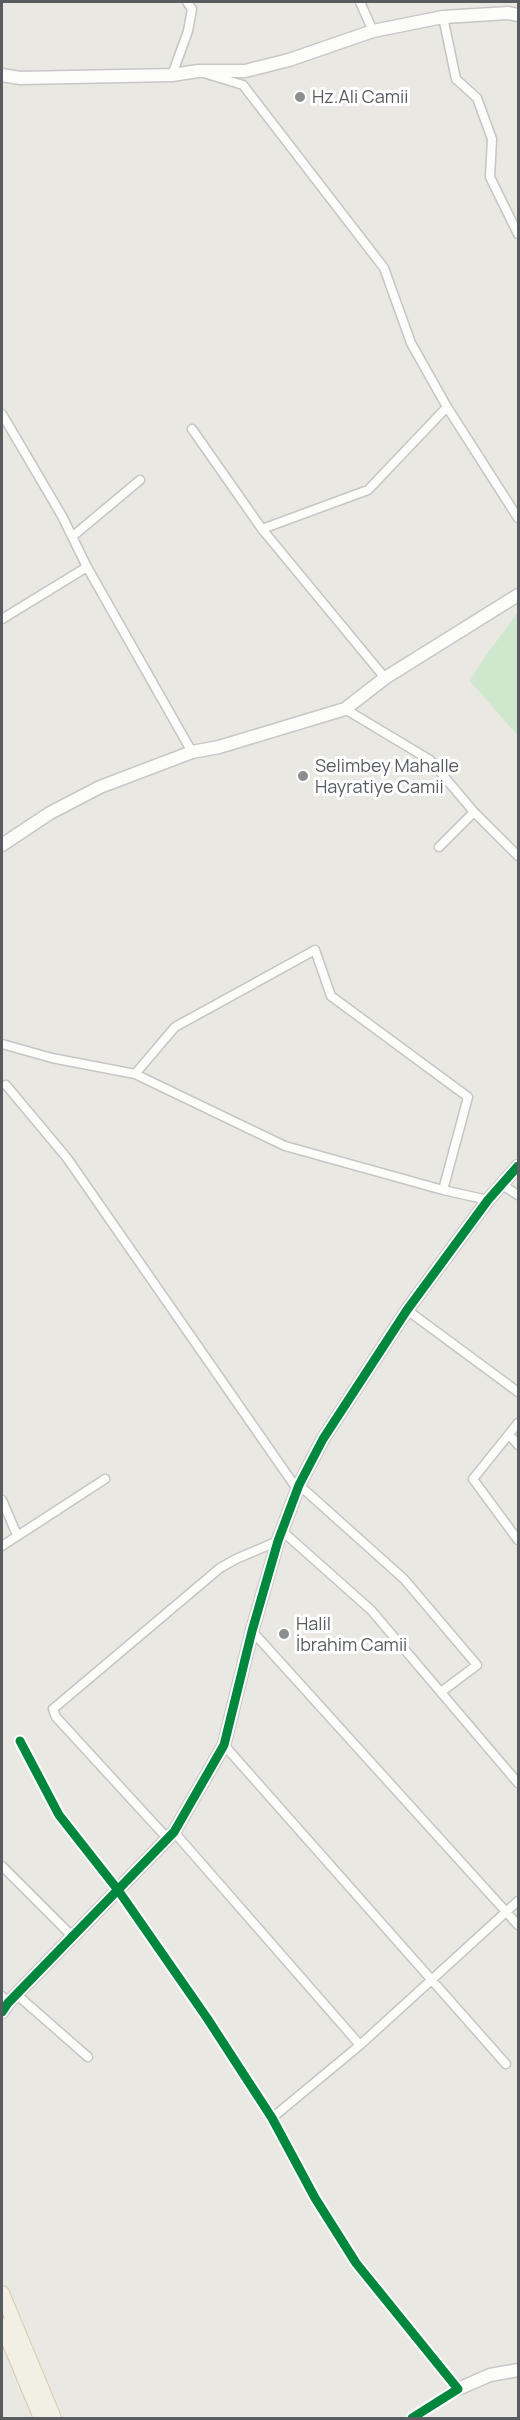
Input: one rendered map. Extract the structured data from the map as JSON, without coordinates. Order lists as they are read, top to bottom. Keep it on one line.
{"places":["Hz.Ali Camii","Selimbey Mahalle Hayratiye Camii","Halil İbrahim Camii"]}
